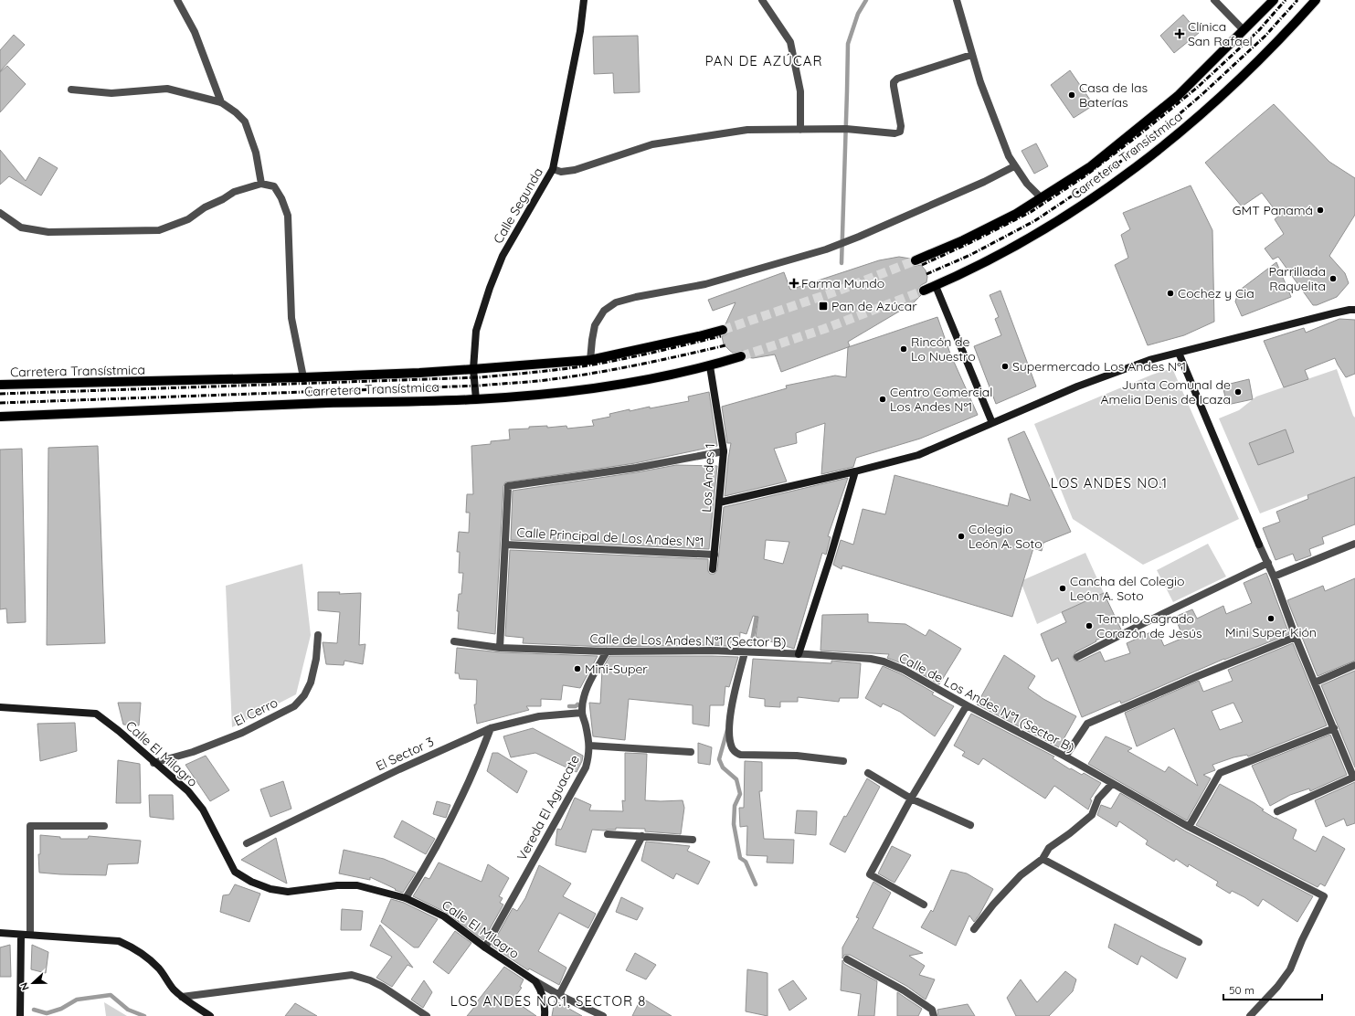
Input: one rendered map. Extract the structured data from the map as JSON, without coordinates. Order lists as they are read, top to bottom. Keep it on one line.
{"streets":{"main road":["Carretera Transístmica"],"street":["Calle Segunda","Los Andes 1","Calle Principal de Los Andes N°1","Calle de Los Andes N°1 (Sector B)","El Cerro","Calle El Milagro","El Sector 3","Vereda El Aguacate"]},"crossings":[["Carretera Transístmica","Calle Segunda"],["Carretera Transístmica","Los Andes 1"],["Los Andes 1","Calle Principal de Los Andes N°1"],["Calle de Los Andes N°1 (Sector B)","Vereda El Aguacate"],["El Cerro","Calle El Milagro"],["Calle El Milagro","Vereda El Aguacate"],["El Sector 3","Vereda El Aguacate"]],"districts":["PAN DE AZÚCAR","LOS ANDES NO.1","LOS ANDES NO.1, SECTOR 8"],"places":{"health":["Clínica San Rafael","Farma Mundo"],"other":["Casa de las Baterías","GMT Panamá","Parrillada Raquelita","Cochez y Cia","Rincón de Lo Nuestro","Supermercado Los Andes N°1","Junta Comunal de Amelia Denis de Icaza","Centro Comercial Los Andes N°1","Colegio León A. Soto","Cancha del Colegio León A. Soto","Mini Super Kión","Templo Sagrado Corazón de Jesús","Mini-Super"],"transit":["Pan de Azúcar"]},"scale_bar":"50 m","north":"left"}
